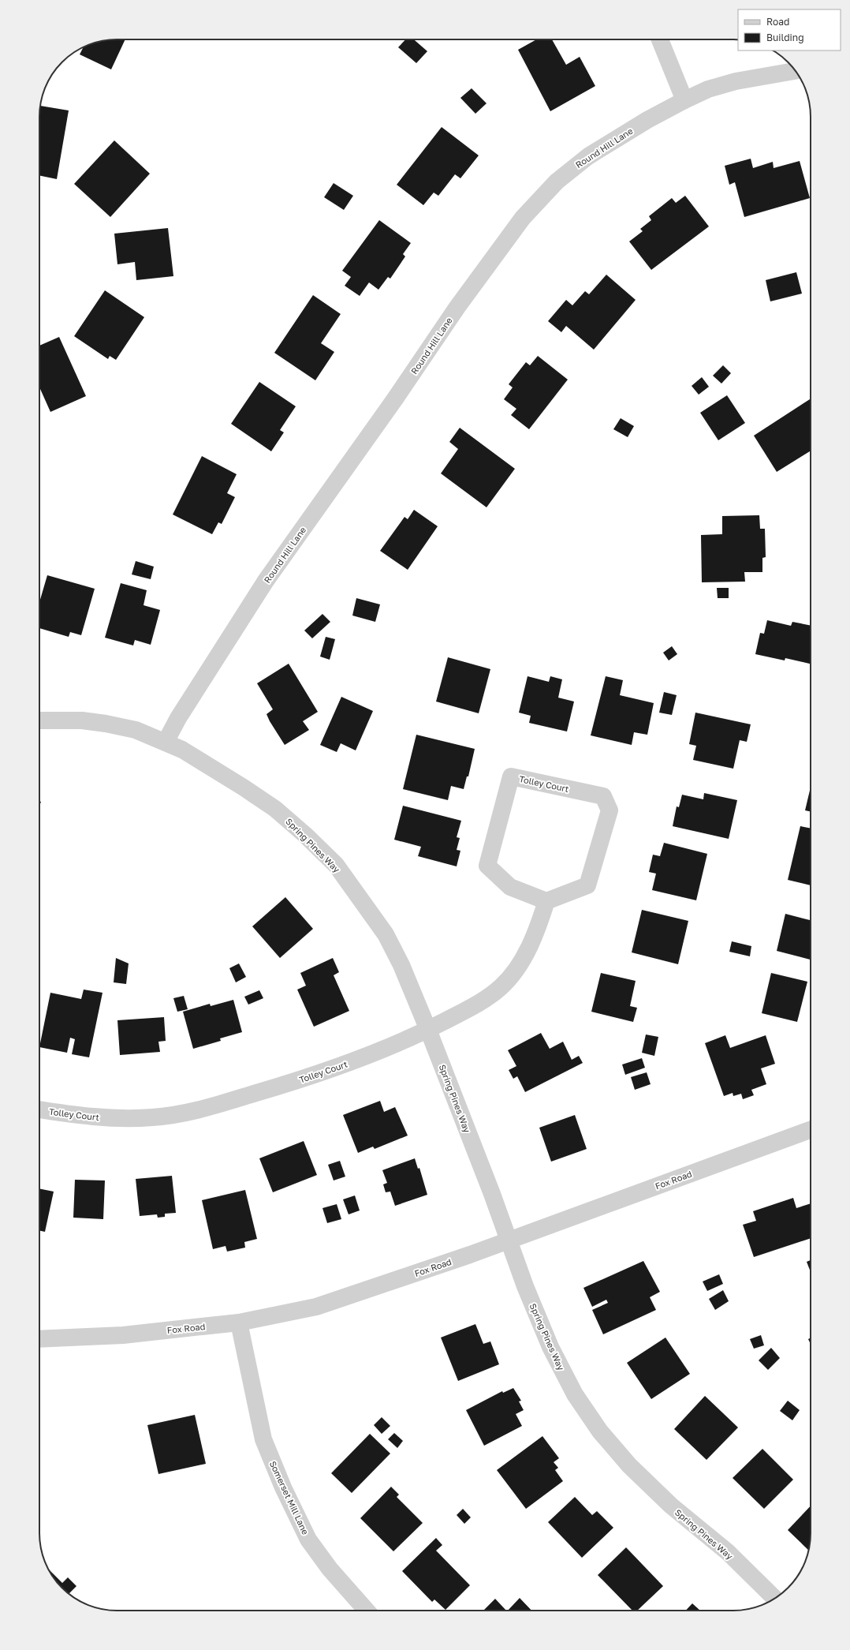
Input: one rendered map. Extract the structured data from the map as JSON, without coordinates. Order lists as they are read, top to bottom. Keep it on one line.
{"streets":{"street":["Round Hill Lane","Tolley Court","Spring Pines Way","Fox Road","Somerset Mill Lane"]},"crossings":[["Round Hill Lane","Spring Pines Way"],["Tolley Court","Spring Pines Way"],["Spring Pines Way","Fox Road"],["Fox Road","Somerset Mill Lane"]],"legend":["Road","Building"]}
